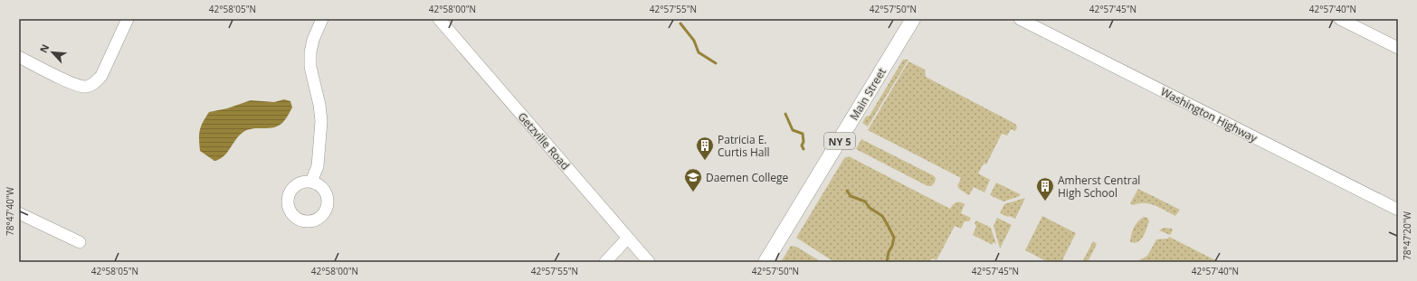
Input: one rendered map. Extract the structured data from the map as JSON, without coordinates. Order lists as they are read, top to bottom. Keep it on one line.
{"streets":{"main road":["Main Street","NY 5"],"street":["Washington Highway","Getzville Road"]},"places":{"building":["Patricia E. Curtis Hall","Amherst Central High School"],"school or university":["Daemen College"]},"north":"top left","coordinates":["42°58'05\"N","42°58'00\"N","42°57'55\"N","42°57'50\"N","42°57'45\"N","42°57'40\"N","78°47'40\"W","78°47'20\"W"]}
